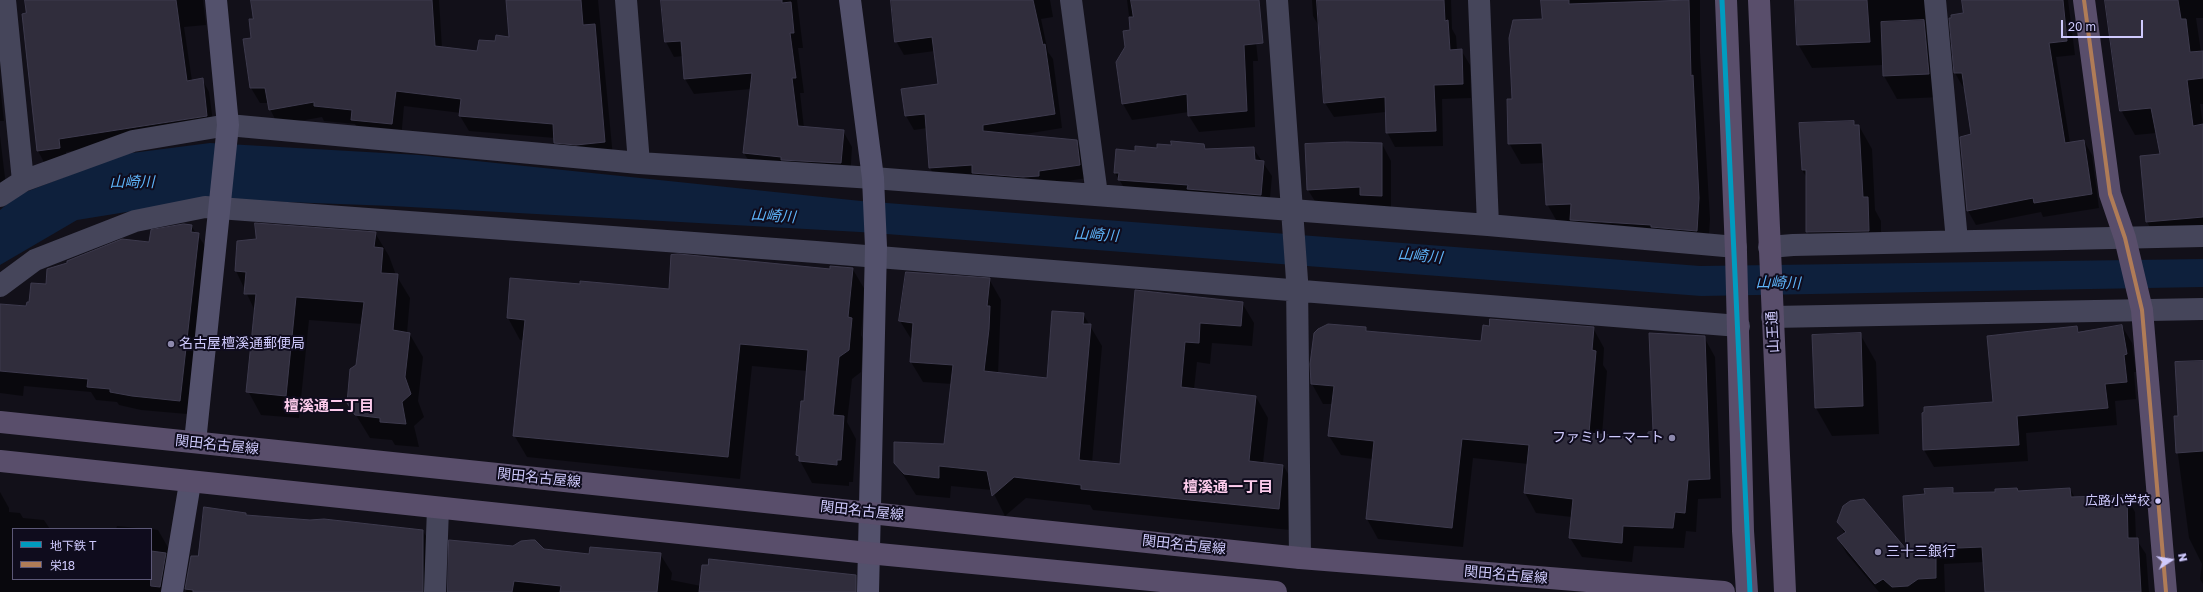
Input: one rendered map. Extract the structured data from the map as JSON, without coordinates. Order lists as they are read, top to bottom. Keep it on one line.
{"streets":{"main road":["山王通","関田名古屋線"]},"districts":["檀溪通二丁目","檀溪通一丁目"],"water":["山崎川"],"places":["名古屋檀溪通郵便局","ファミリーマート","広路小学校","三十三銀行"],"lines":["metro line T","transit line 栄18"],"legend":["地下鉄 T","栄18"],"scale_bar":"20 m","north":"right"}
